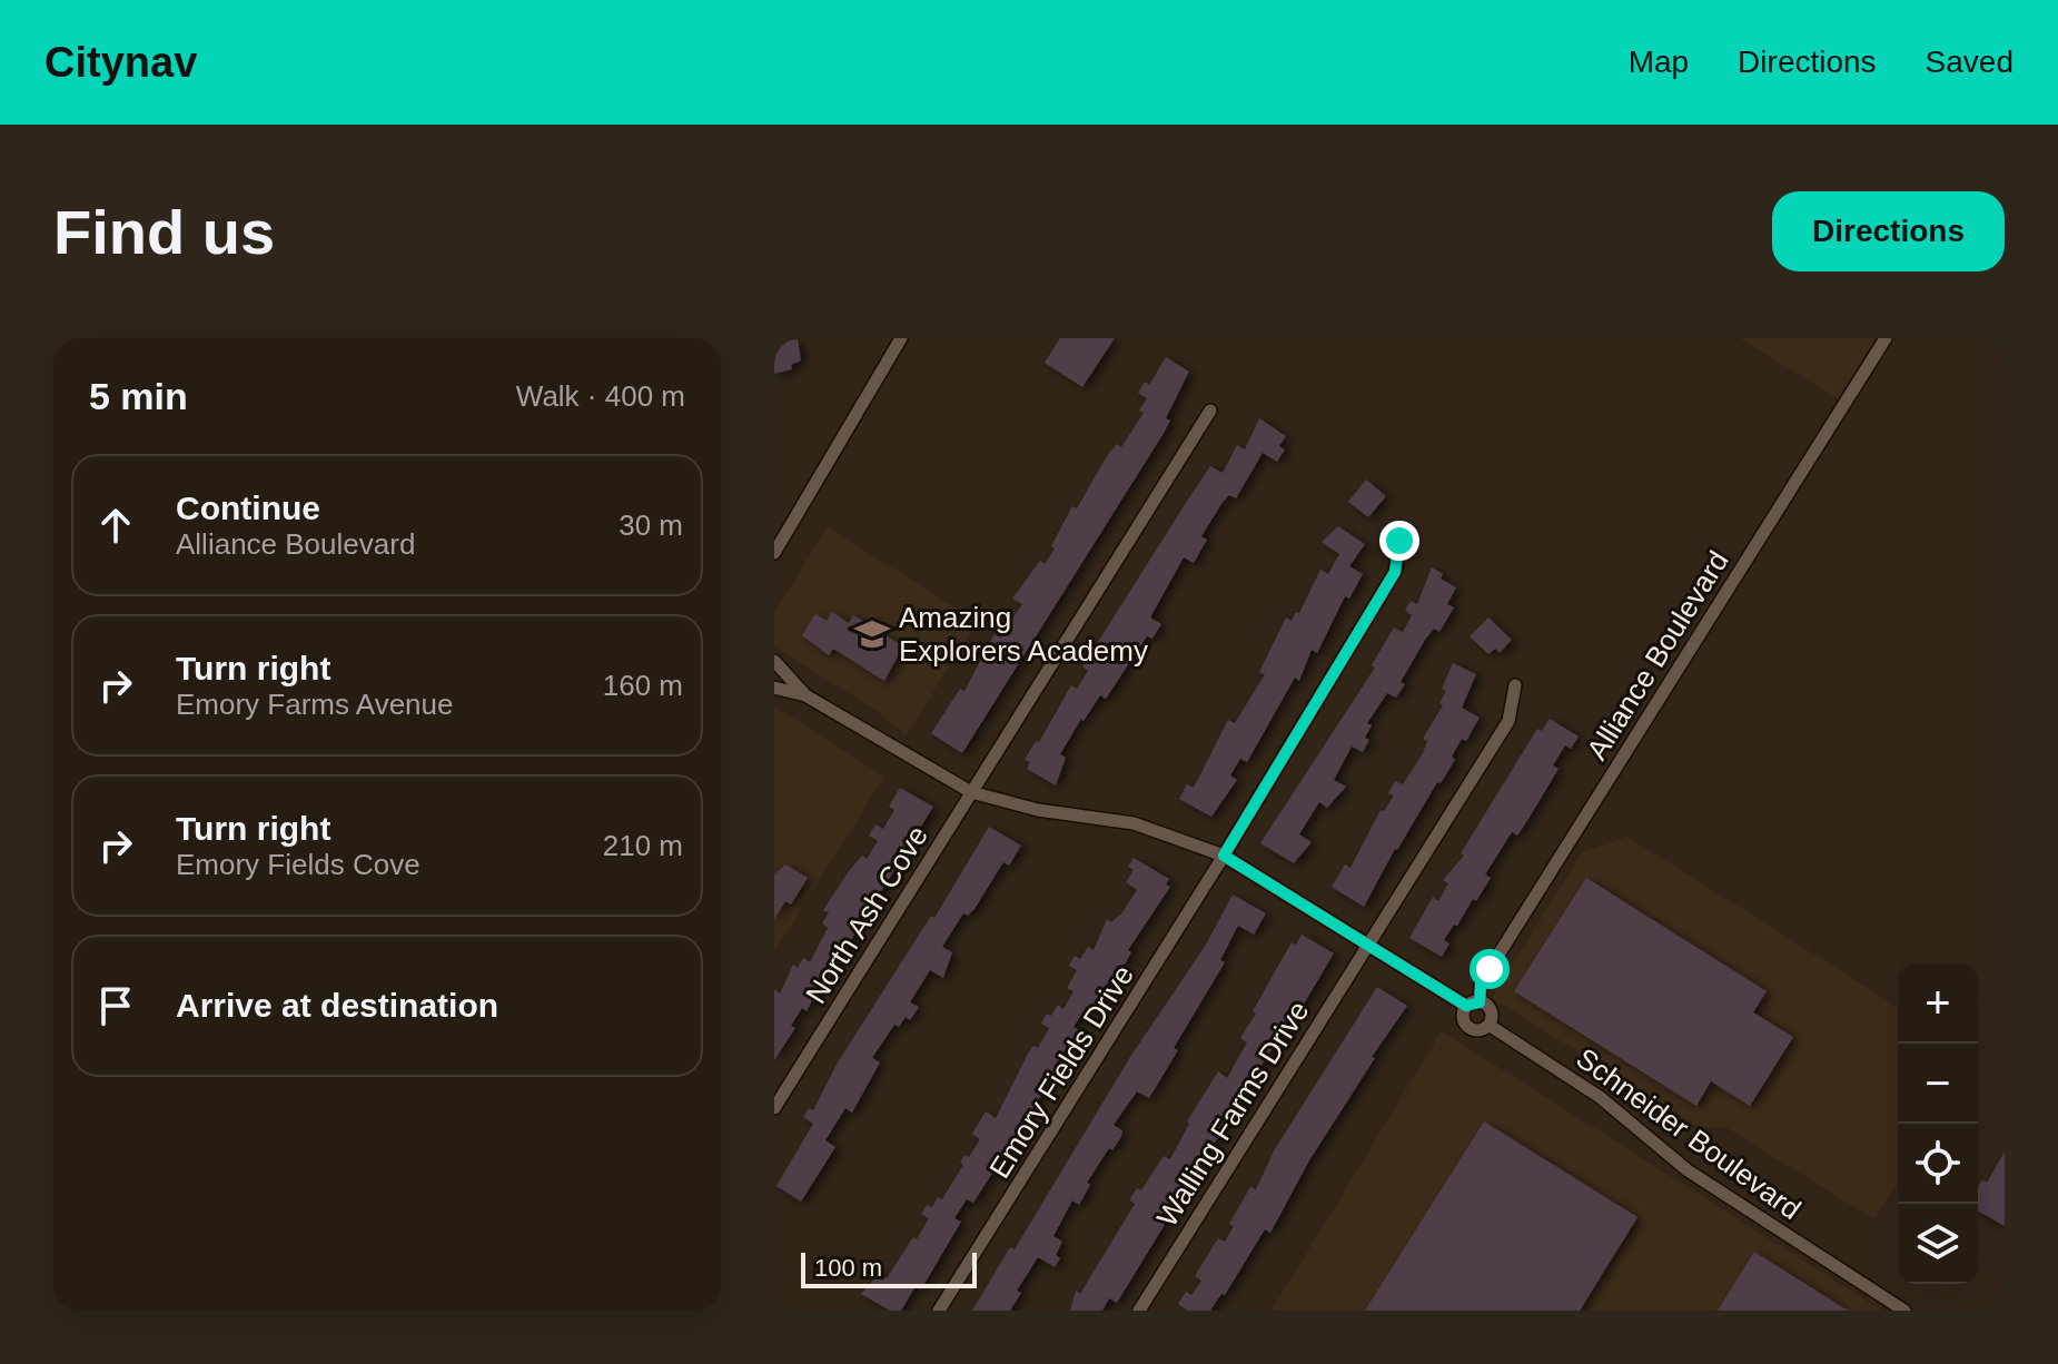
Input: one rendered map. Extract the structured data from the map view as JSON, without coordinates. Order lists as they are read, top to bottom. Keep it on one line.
{"streets":{"street":["Alliance Boulevard","North Ash Cove","Emory Fields Drive","Walling Farms Drive","Schneider Boulevard"]},"crossings":[["Alliance Boulevard","Schneider Boulevard"]],"places":{"school or university":["Amazing Explorers Academy"]},"scale_bar":"100 m","page":{"header":"Citynav","nav":["Map","Directions","Saved"],"buttons":"Directions","title":"Find us","heading":["5 min","Walk · 400 m"],"list":[["Continue","Alliance Boulevard","30 m"],["Turn right","Emory Farms Avenue","160 m"],["Turn right","Emory Fields Cove","210 m"],"Arrive at destination"],"map_buttons":["+","−"],"scale":"100 m"}}
